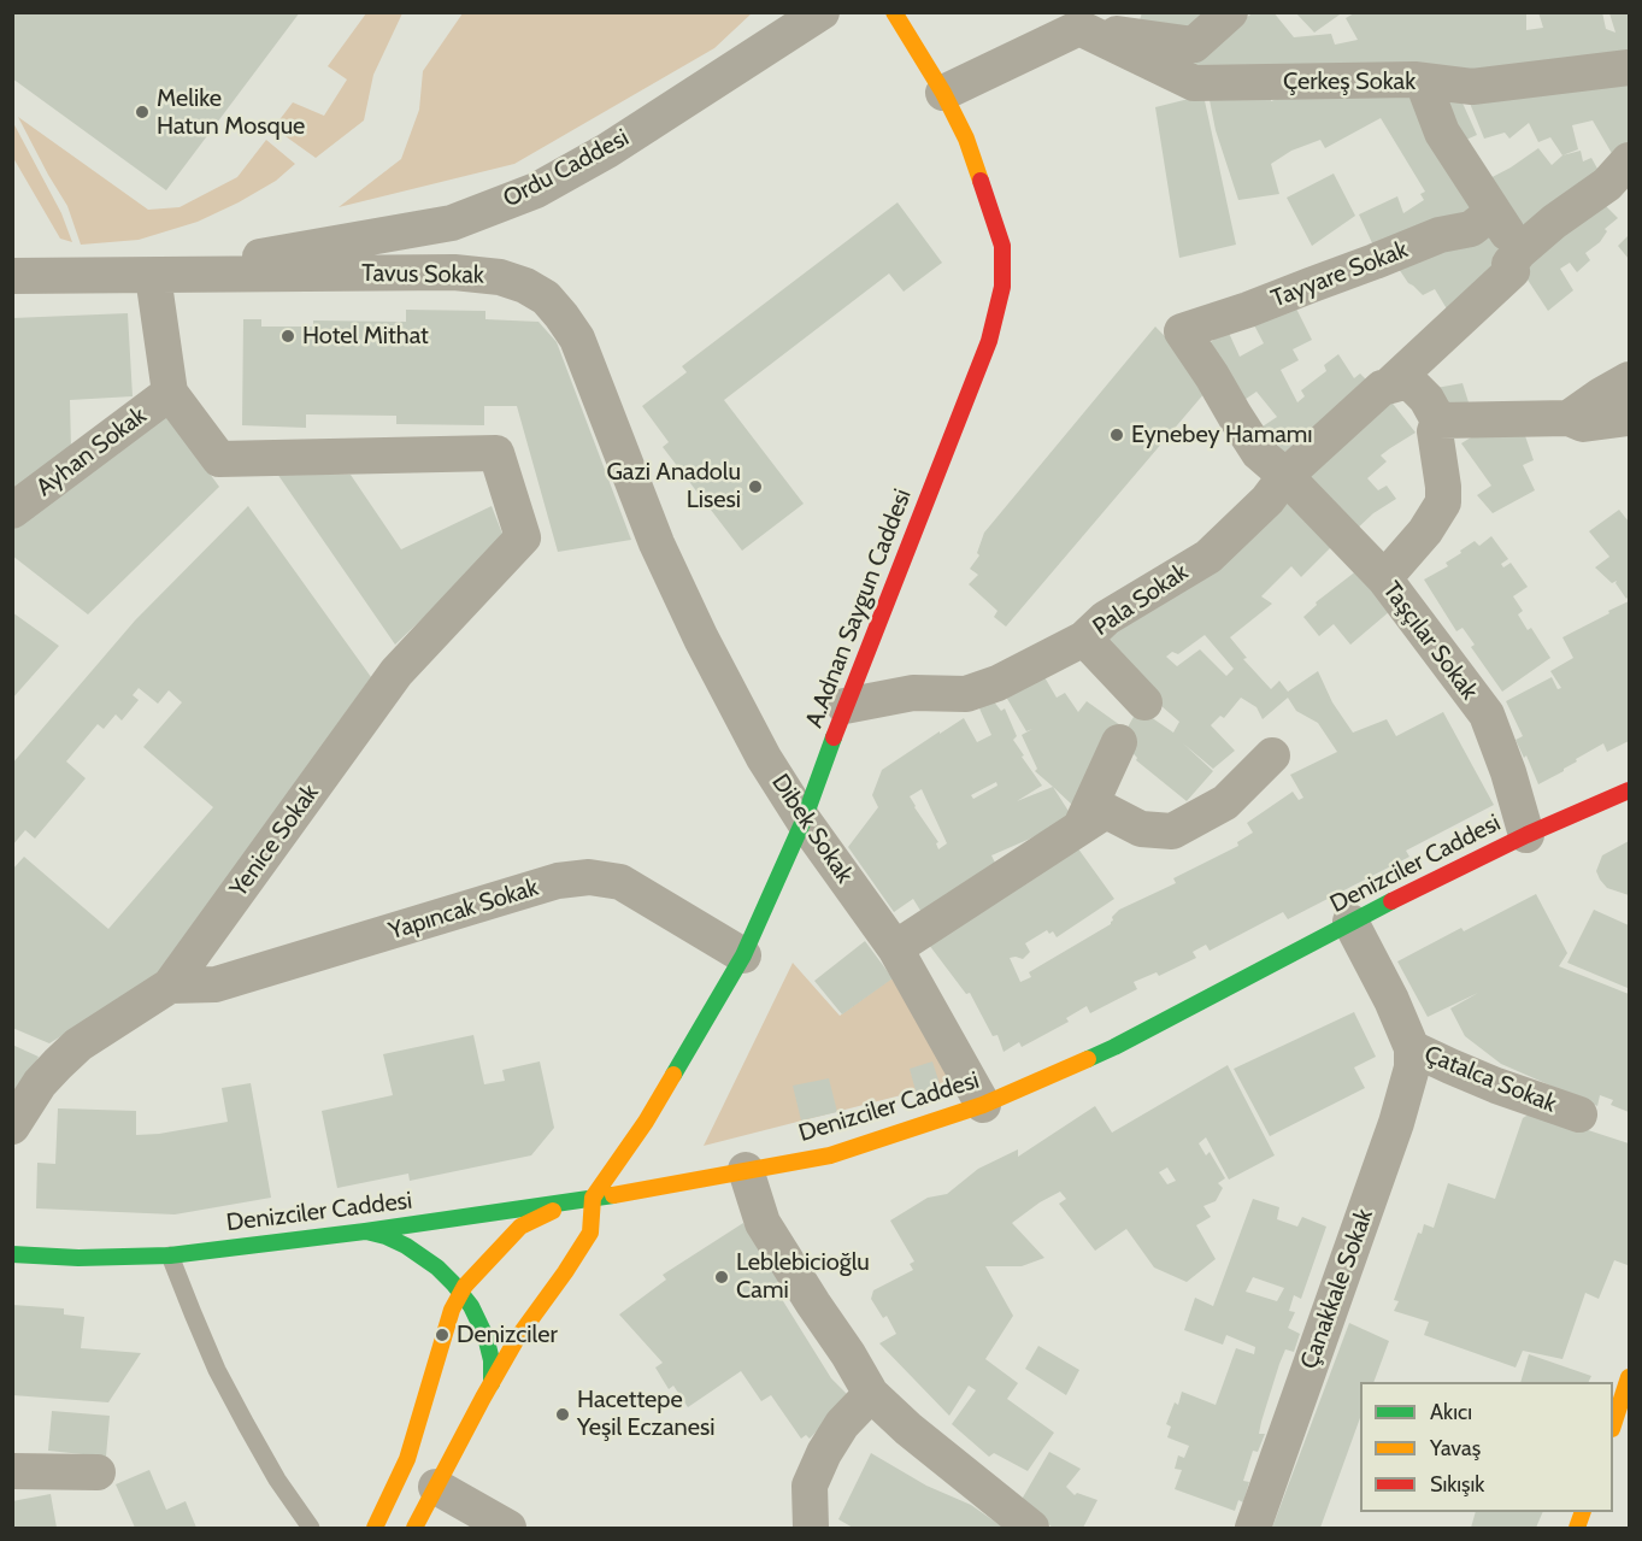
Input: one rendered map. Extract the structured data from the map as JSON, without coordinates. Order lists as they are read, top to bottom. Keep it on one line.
{"streets":{"main road":["A.Adnan Saygun Caddesi","Denizciler Caddesi"],"street":["Çerkeş Sokak","Ordu Caddesi","Tavus Sokak","Tayyare Sokak","Ayhan Sokak","Pala Sokak","Taşçılar Sokak","Dibek Sokak","Yenice Sokak","Yapıncak Sokak","Çatalca Sokak","Çanakkale Sokak"]},"crossings":[["Ordu Caddesi","Tavus Sokak"],["Tavus Sokak","Dibek Sokak"],["Tayyare Sokak","Taşçılar Sokak"],["Ayhan Sokak","Yenice Sokak"],["Pala Sokak","A.Adnan Saygun Caddesi"],["Pala Sokak","Taşçılar Sokak"],["A.Adnan Saygun Caddesi","Dibek Sokak"],["A.Adnan Saygun Caddesi","Denizciler Caddesi"],["A.Adnan Saygun Caddesi","Yapıncak Sokak"],["Taşçılar Sokak","Denizciler Caddesi"],["Dibek Sokak","Denizciler Caddesi"],["Yenice Sokak","Yapıncak Sokak"],["Denizciler Caddesi","Çatalca Sokak"],["Çatalca Sokak","Çanakkale Sokak"]],"places":["Melike Hatun Mosque","Hotel Mithat","Eynebey Hamamı","Gazi Anadolu Lisesi","Leblebicioğlu Cami","Denizciler","Hacettepe Yeşil Eczanesi"],"legend":["Akıcı","Yavaş","Sıkışık"]}
